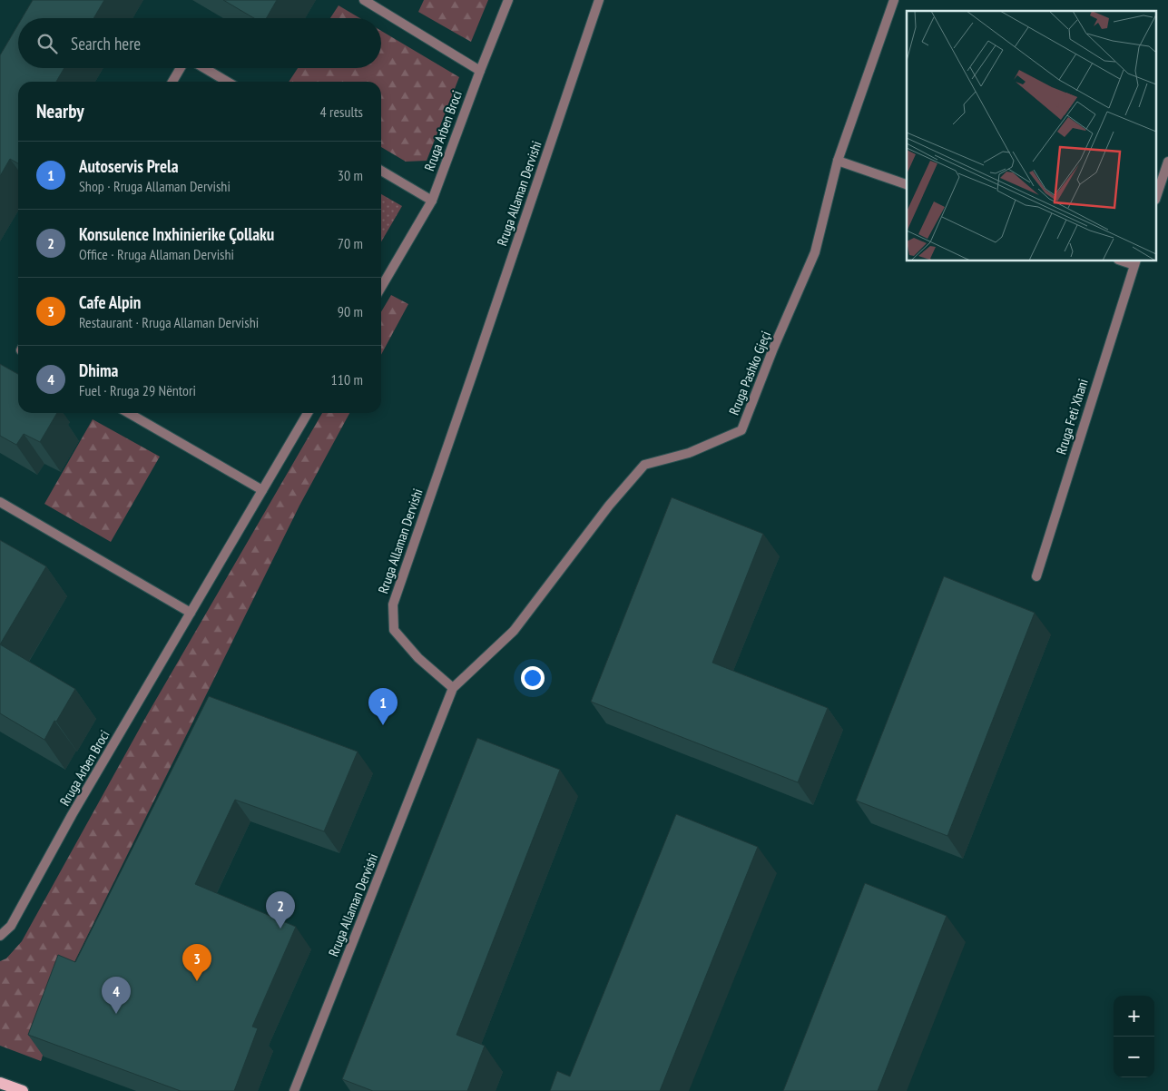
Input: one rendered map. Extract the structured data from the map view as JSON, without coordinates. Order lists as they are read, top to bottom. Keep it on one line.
{"streets":{"street":["Rruga Arben Broci","Rruga Allaman Dervishi","Rruga Pashko Gjeçi","Rruga Feti Xhani"]},"crossings":[["Rruga Allaman Dervishi","Rruga Pashko Gjeçi"]],"page":{"search":"Search here","heading":["Nearby","4 results"],"list":[{"mark":"1","name":"Autoservis Prela","note":"Shop · Rruga Allaman Dervishi","value":"30 m"},{"mark":"2","name":"Konsulence Inxhinierike Çollaku","note":"Office · Rruga Allaman Dervishi","value":"70 m"},{"mark":"3","name":"Cafe Alpin","note":"Restaurant · Rruga Allaman Dervishi","value":"90 m"},{"mark":"4","name":"Dhima","note":"Fuel · Rruga 29 Nëntori","value":"110 m"}],"pins":["1","2","3","4"],"map_buttons":["+","−"]}}
